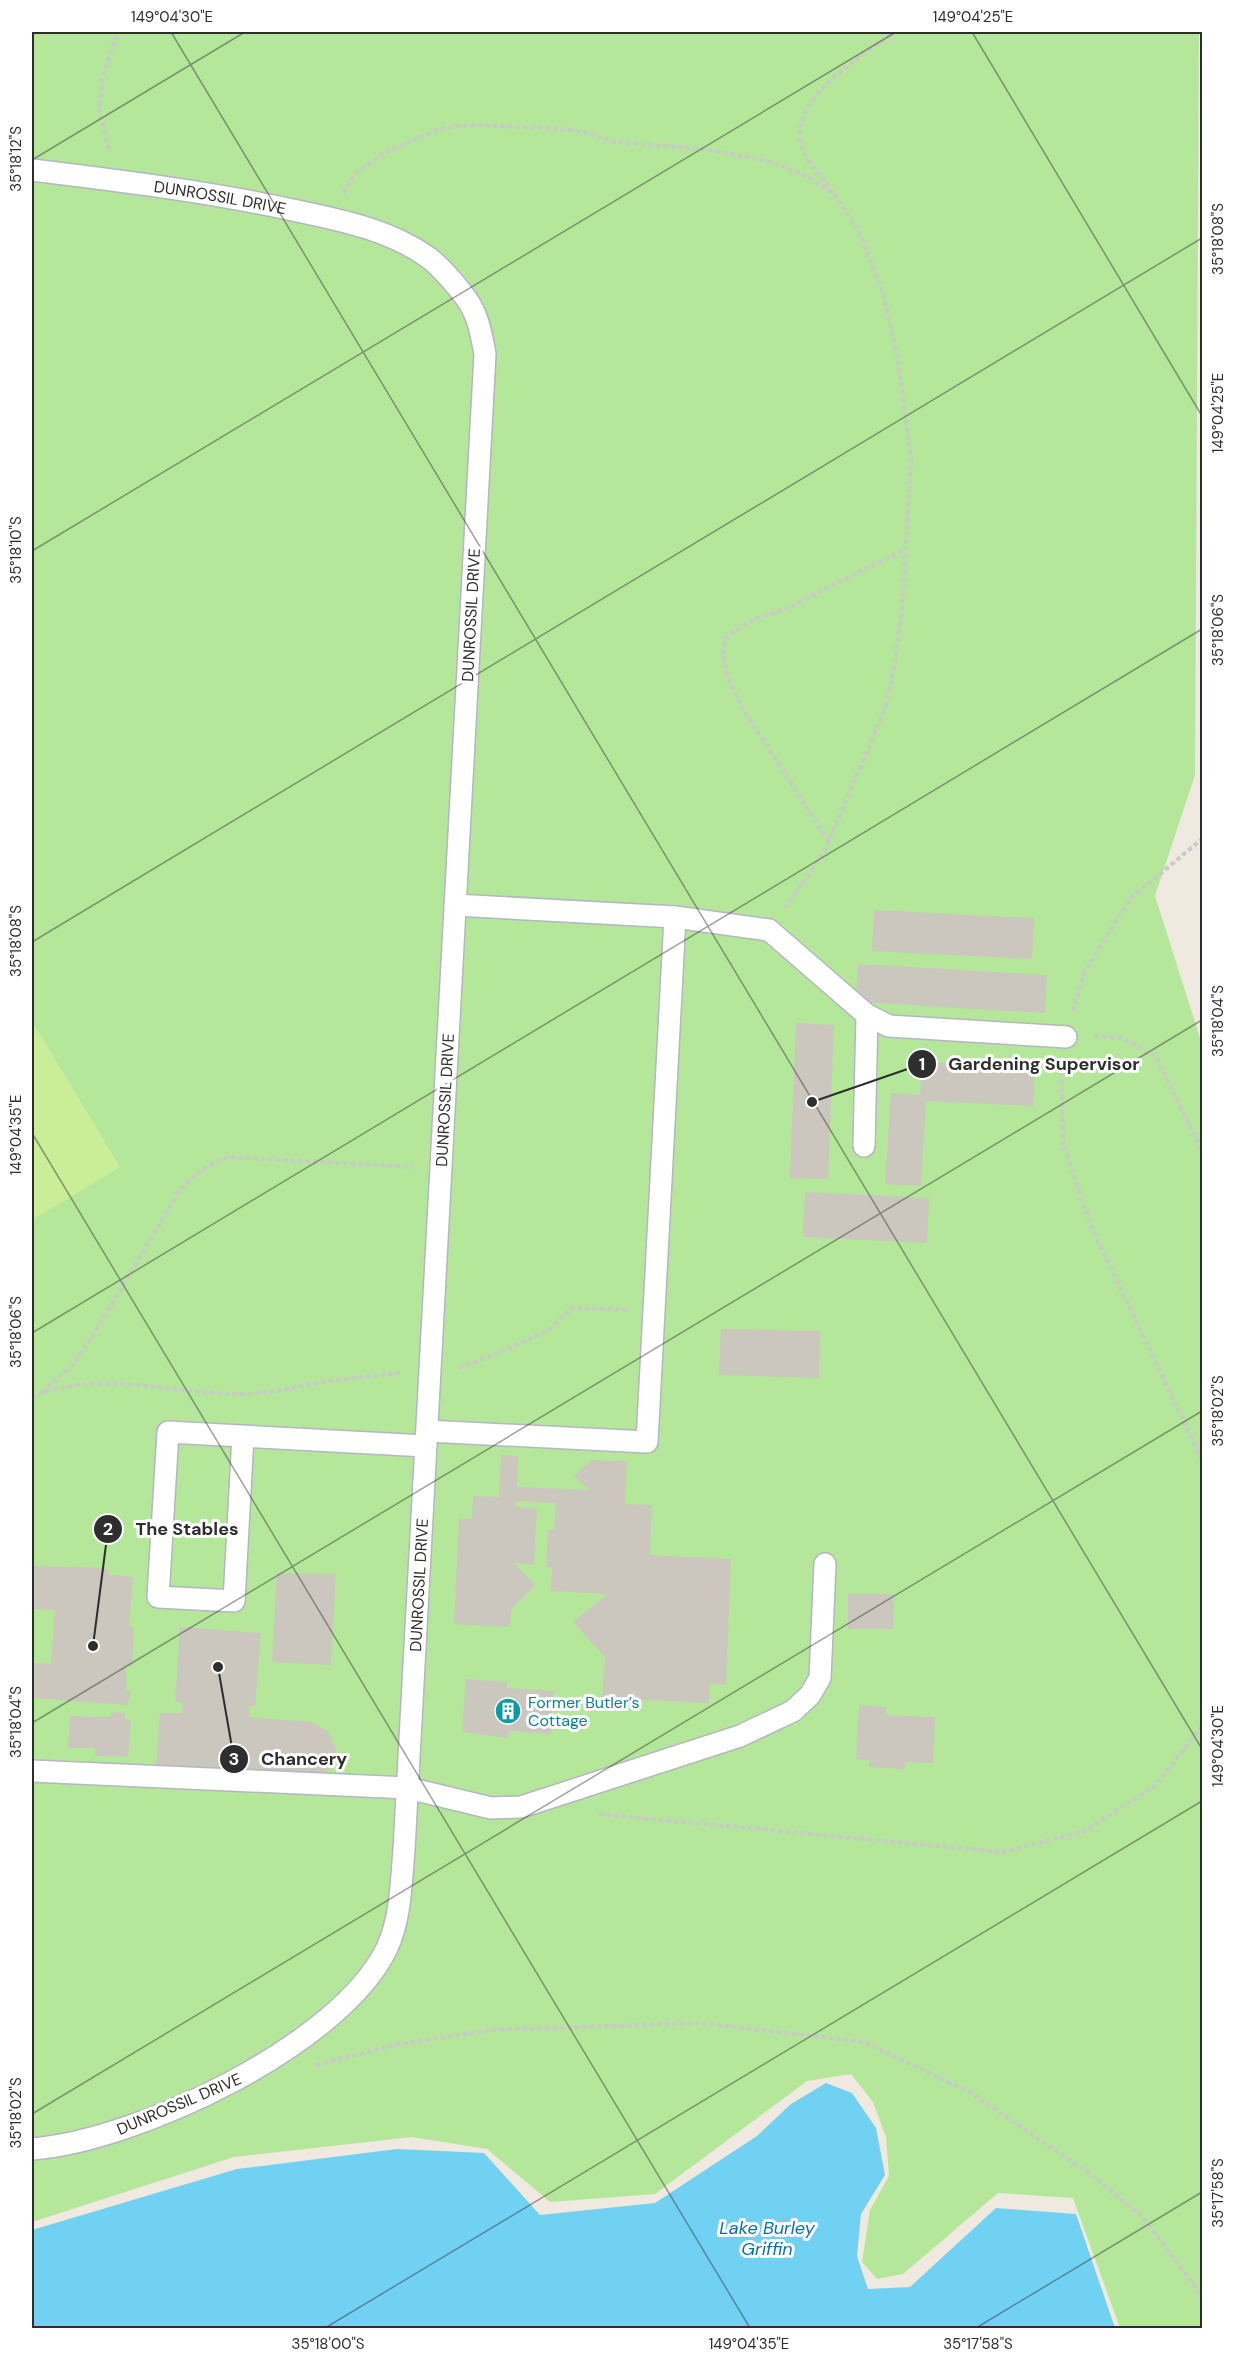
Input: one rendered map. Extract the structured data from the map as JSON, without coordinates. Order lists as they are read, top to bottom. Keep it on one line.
{"streets":{"lane":["DUNROSSIL DRIVE"]},"water":["Lake Burley Griffin"],"places":{"other":["Gardening Supervisor","The Stables","Chancery"],"building":["Former Butler’s Cottage"]},"coordinates":["149°04'30\"E","149°04'25\"E","35°18'12\"S","35°18'08\"S","35°18'10\"S","35°18'06\"S","35°18'04\"S","149°04'35\"E","35°18'02\"S","35°17'58\"S","35°18'00\"S"]}
